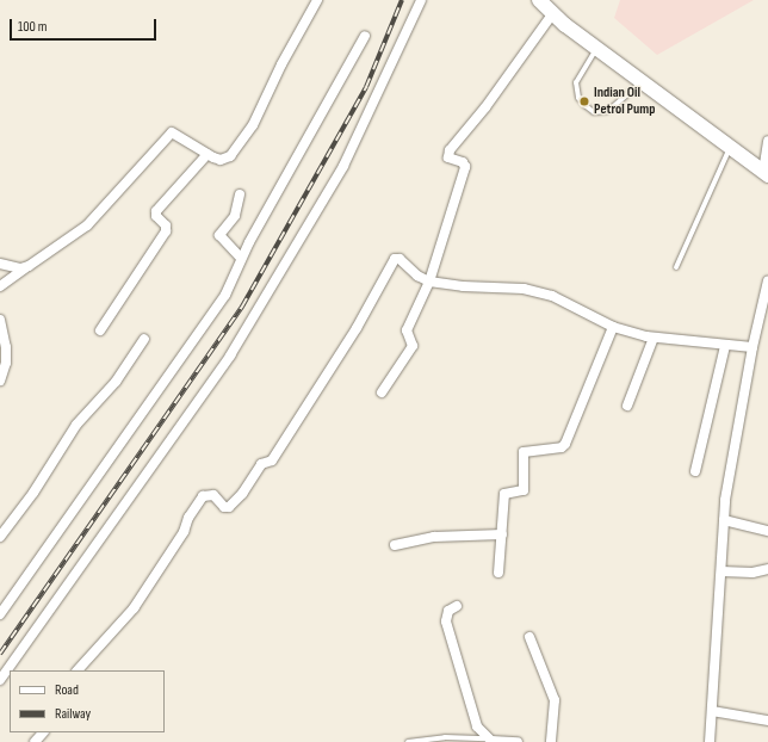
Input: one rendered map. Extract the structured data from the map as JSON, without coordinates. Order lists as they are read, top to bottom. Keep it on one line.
{"places":["Indian Oil Petrol Pump"],"legend":["Road","Railway"],"scale_bar":"100 m"}
